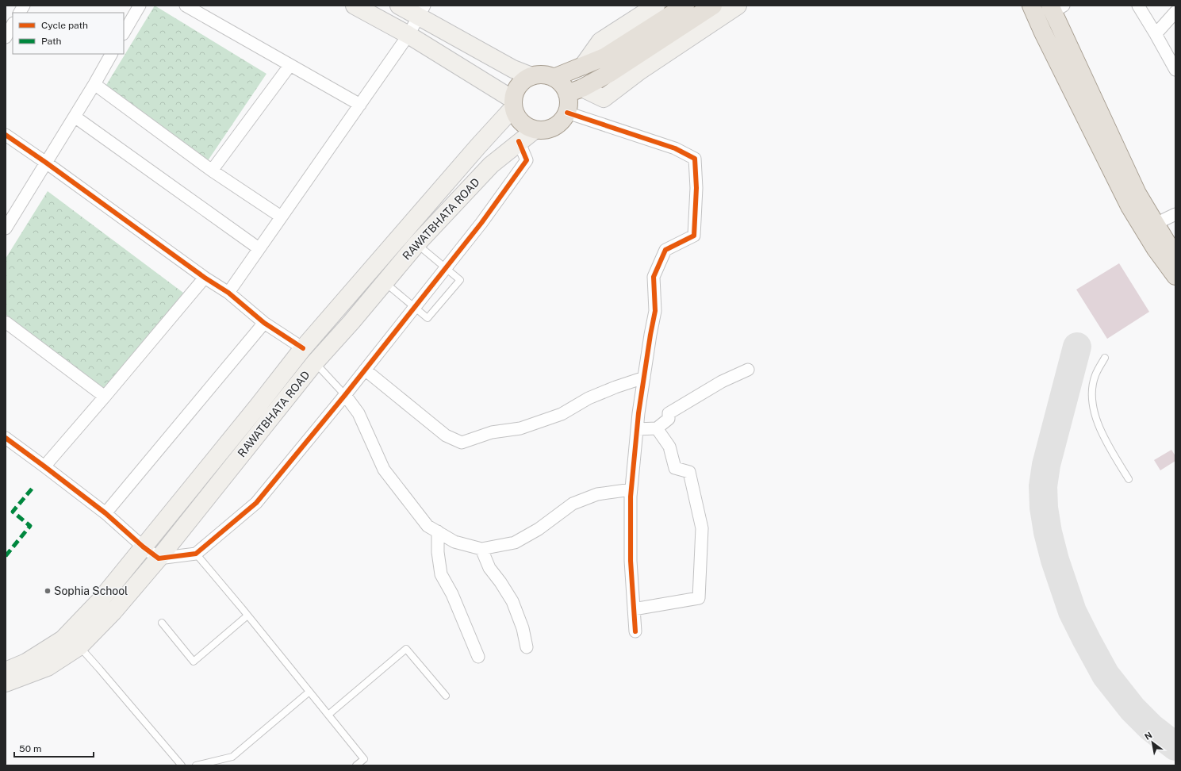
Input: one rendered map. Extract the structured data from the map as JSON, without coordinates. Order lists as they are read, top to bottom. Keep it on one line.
{"streets":{"main road":["RAWATBHATA ROAD"]},"places":["Sophia School"],"legend":["Cycle path","Path"],"scale_bar":"50 m","north":"top left"}
